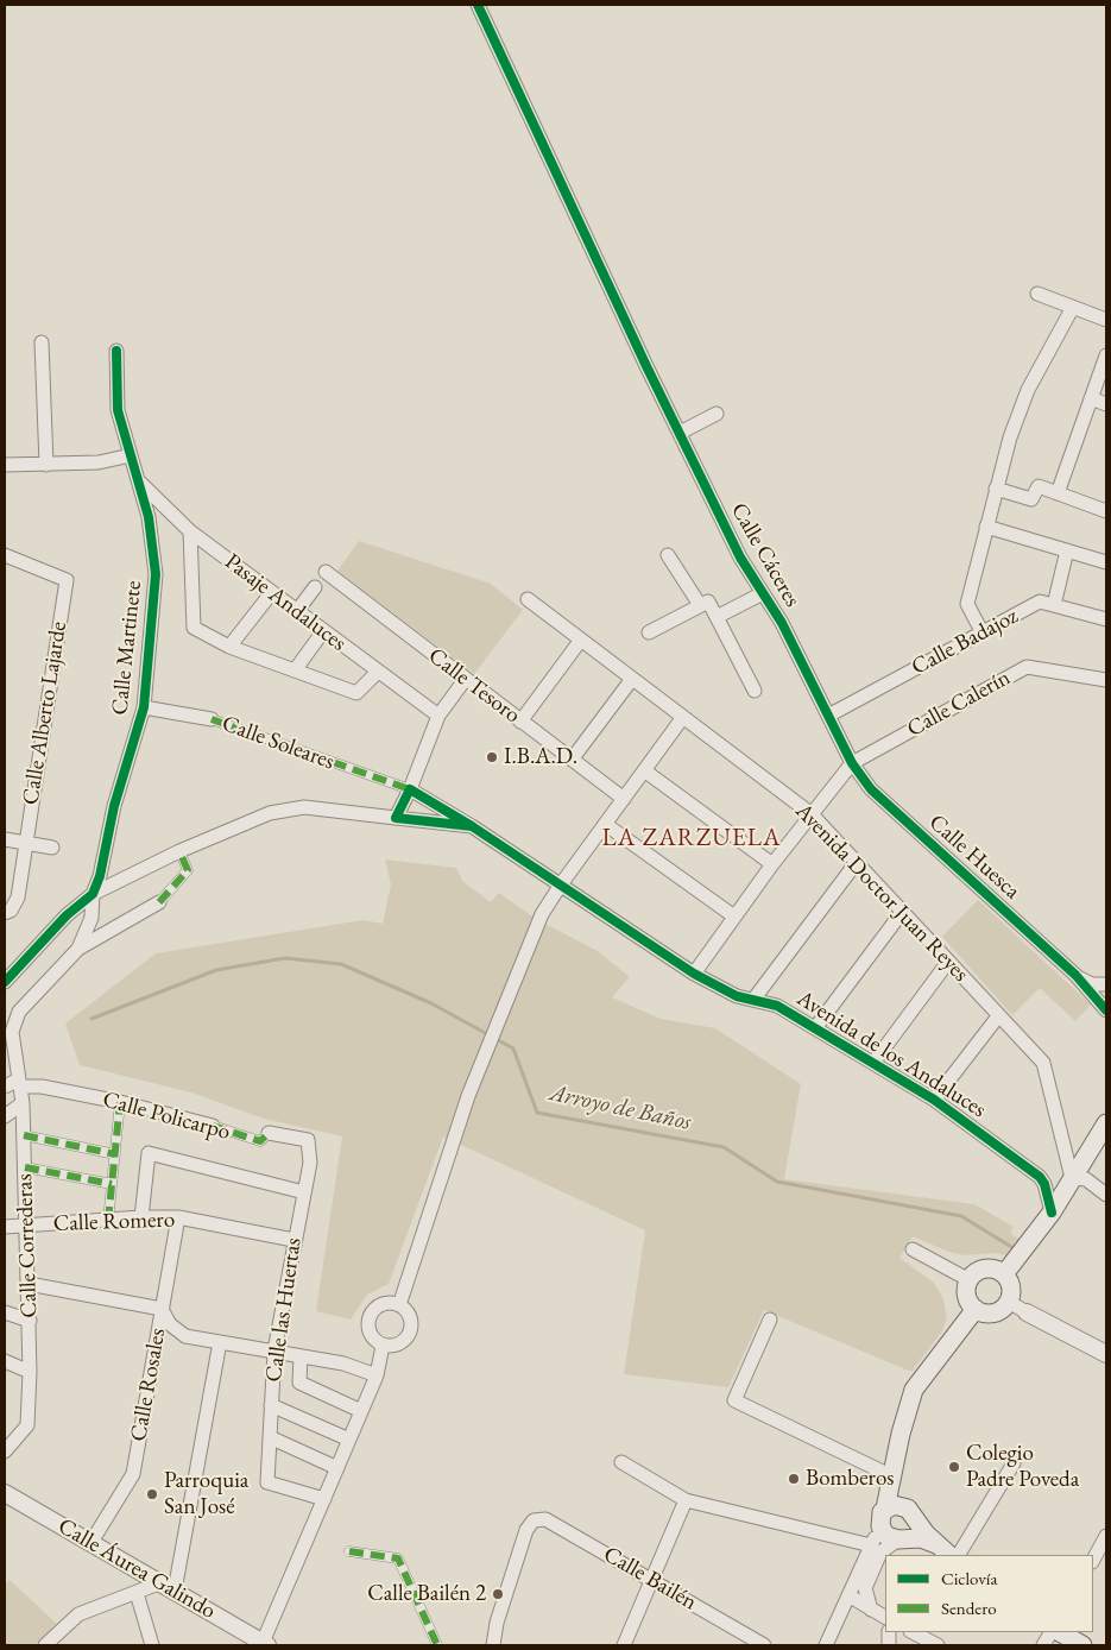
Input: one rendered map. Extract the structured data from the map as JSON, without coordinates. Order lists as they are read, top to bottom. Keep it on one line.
{"streets":{"street":["Calle Cáceres","Pasaje Andaluces","Calle Badajoz","Calle Martinete","Calle Tesoro","Calle Calerín","Calle Alberto Lajarde","Calle Soleares","Calle Huesca","Avenida Doctor Juan Reyes","Avenida de los Andaluces","Calle Policarpo","Calle Romero","Calle Correderas","Calle las Huertas","Calle Rosales","Calle Áurea Galindo","Calle Bailén"]},"crossings":[["Calle Cáceres","Calle Badajoz"],["Calle Cáceres","Calle Calerín"],["Calle Cáceres","Calle Huesca"],["Pasaje Andaluces","Calle Martinete"],["Calle Martinete","Calle Soleares"],["Calle Martinete","Calle Correderas"],["Calle Calerín","Calle Huesca"],["Calle Soleares","Avenida de los Andaluces"],["Calle Policarpo","Calle Correderas"],["Calle Policarpo","Calle las Huertas"],["Calle Romero","Calle Correderas"],["Calle Romero","Calle las Huertas"],["Calle Romero","Calle Rosales"],["Calle Rosales","Calle Áurea Galindo"]],"districts":["LA ZARZUELA"],"water":["Arroyo de Baños"],"places":["I.B.A.D.","Colegio Padre Poveda","Bomberos","Parroquia San José","Calle Bailén 2"],"legend":["Ciclovía","Sendero"]}
